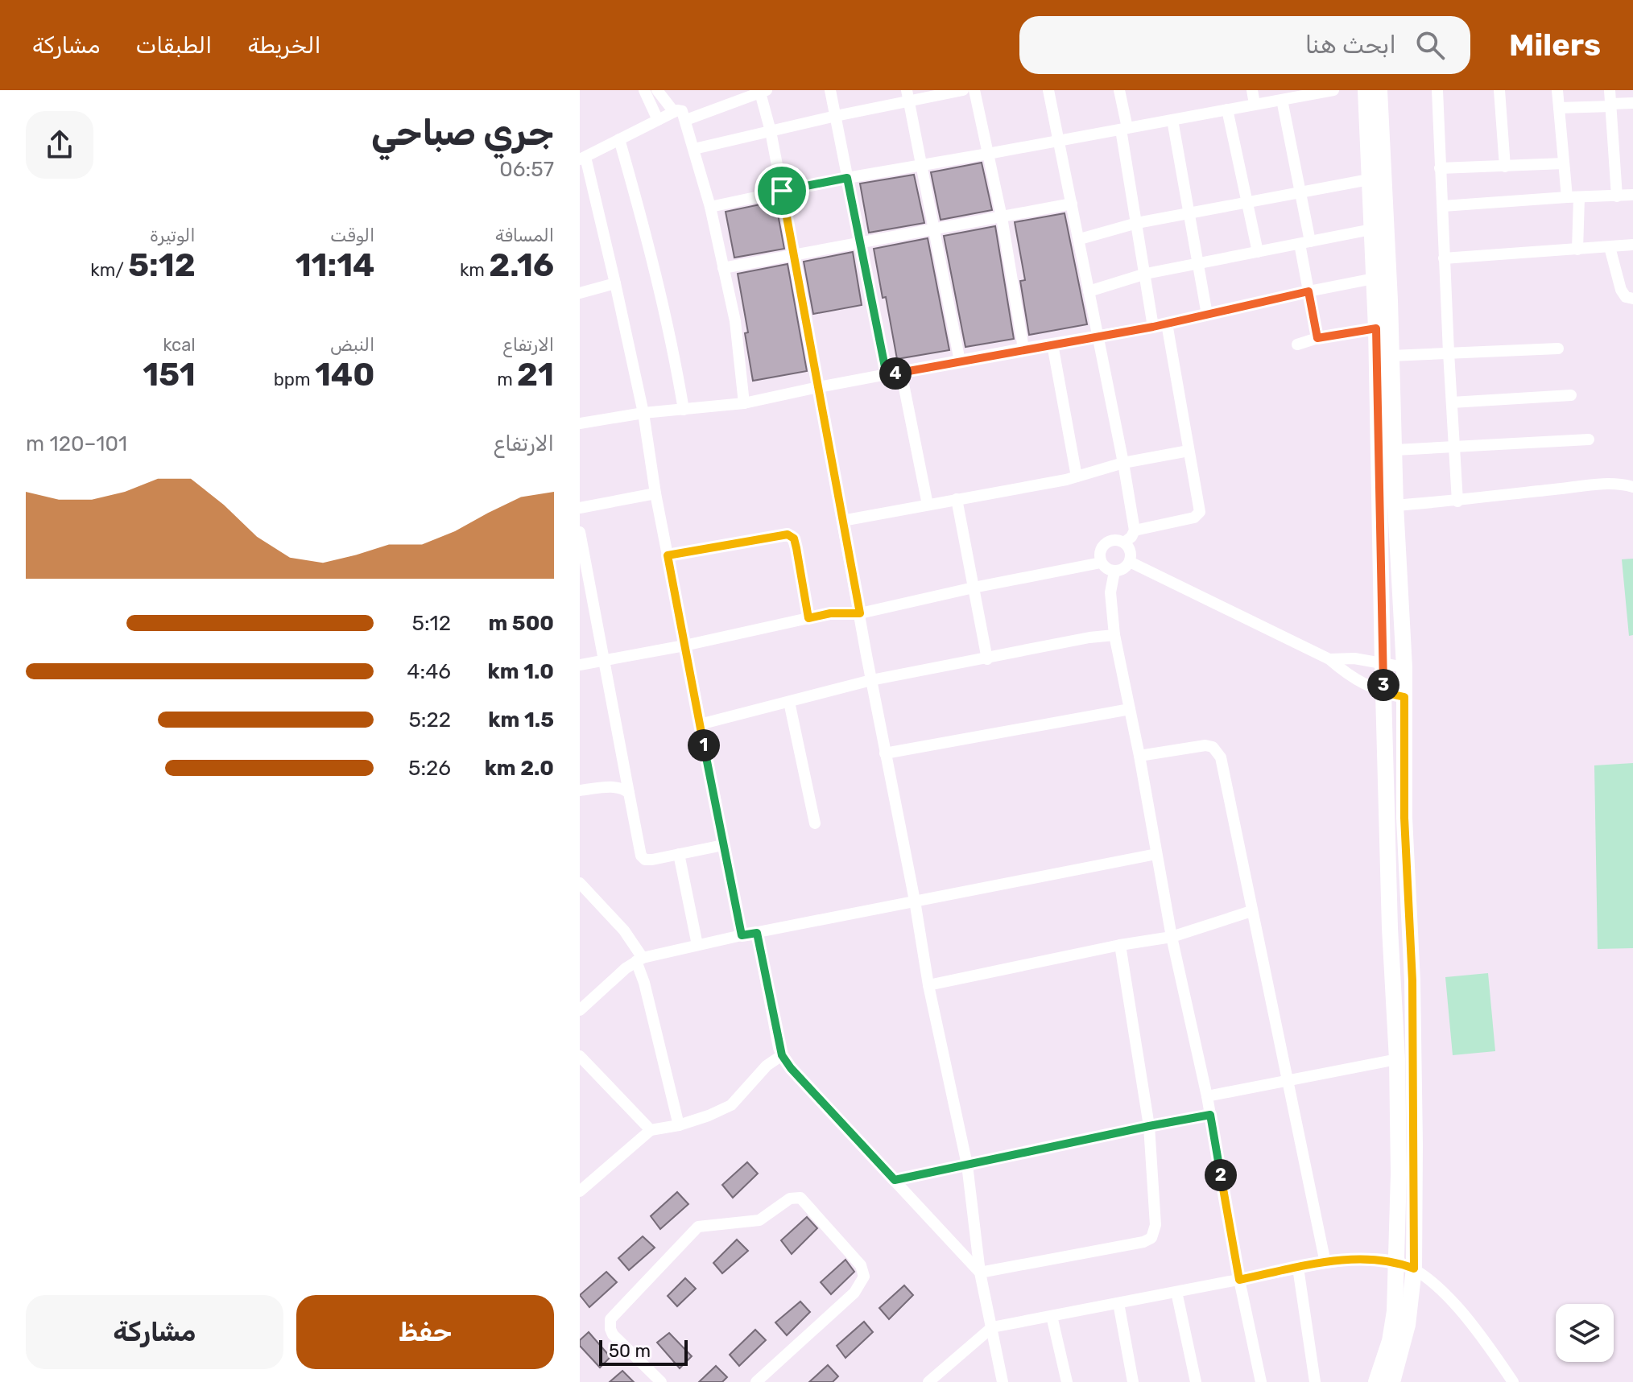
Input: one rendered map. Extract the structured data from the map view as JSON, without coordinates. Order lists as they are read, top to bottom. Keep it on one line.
{"scale_bar":"50 m","page":{"header":"Milers","search":"ابحث هنا","nav":["الخريطة","الطبقات","مشاركة"],"heading":["جري صباحي","06:57"],"stats":[["المسافة","2.16 km"],["الوقت","11:14"],["الوتيرة","5:12 /km"],["الارتفاع","21 m"],["النبض","140 bpm"],["kcal","151"]],"pins":["4","3","1","2"],"chart":["الارتفاع","101–120 m"],"list":[{"name":"500 m","note":"5:12"},{"name":"1.0 km","note":"4:46"},{"name":"1.5 km","note":"5:22"},{"name":"2.0 km","note":"5:26"}],"buttons":["حفظ","مشاركة"],"scale":"50 m"}}
